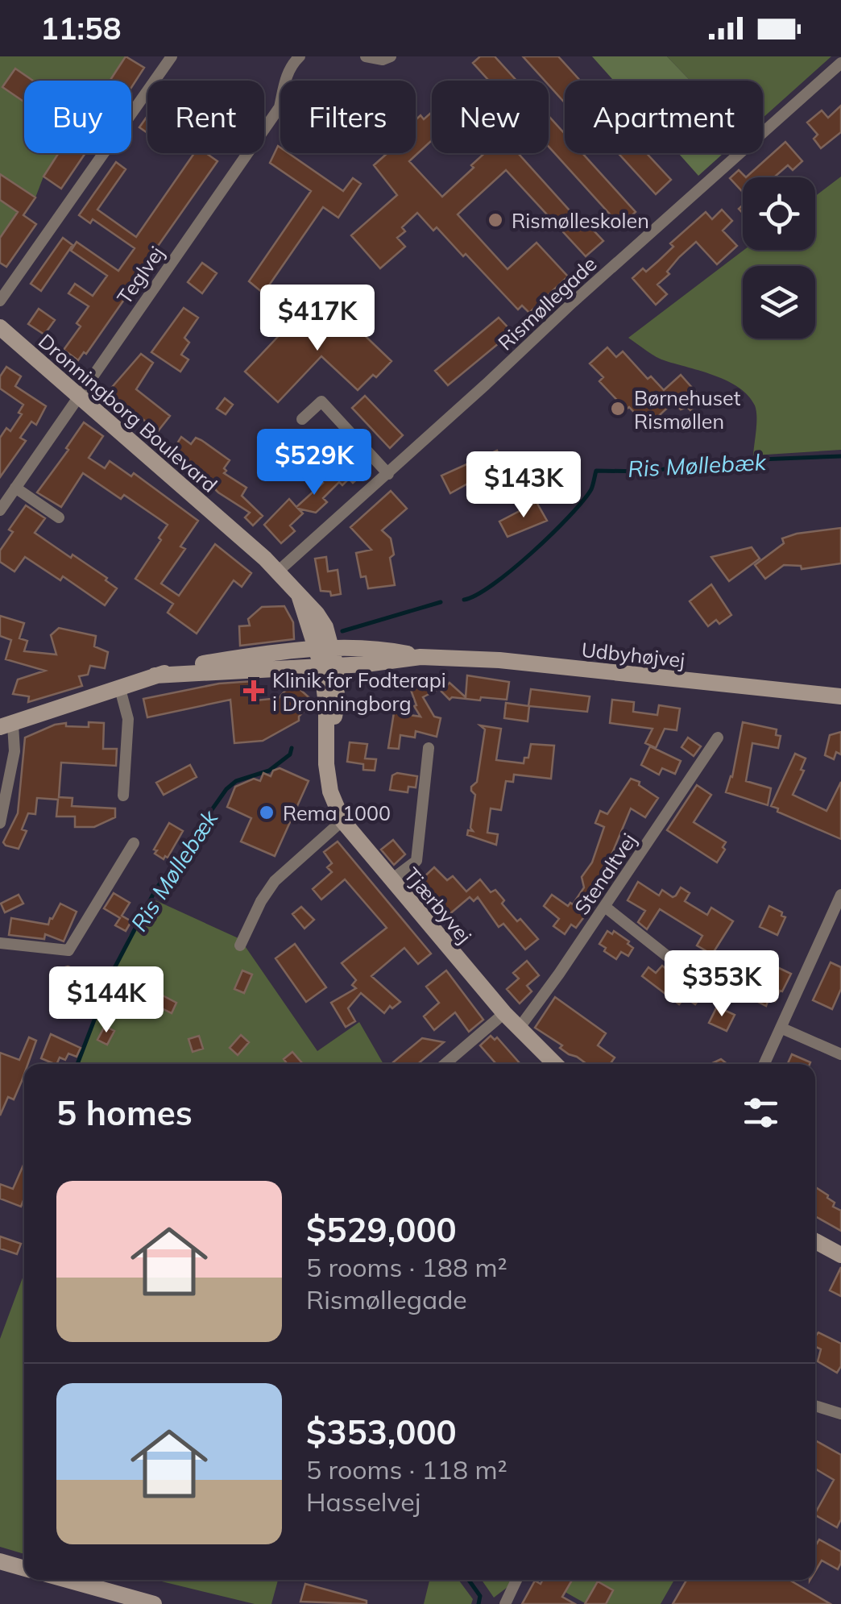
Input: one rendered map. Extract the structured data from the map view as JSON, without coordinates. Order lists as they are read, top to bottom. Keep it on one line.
{"streets":{"street":["Teglvej","Rismøllegade","Dronningborg Boulevard","Udbyhøjvej","Stenaltvej","Tjærbyvej"]},"crossings":[["Teglvej","Dronningborg Boulevard"],["Rismøllegade","Dronningborg Boulevard"],["Dronningborg Boulevard","Udbyhøjvej"],["Dronningborg Boulevard","Tjærbyvej"],["Udbyhøjvej","Tjærbyvej"],["Stenaltvej","Tjærbyvej"]],"water":["Ris Møllebæk"],"places":{"other":["Rismølleskolen","Børnehuset Rismøllen","Rema 1000"],"health":["Klinik for Fodterapi i Dronningborg"]},"page":{"status":"11:58","chip":["Buy","Rent","Filters","New","Apartment"],"price":["$417K","$529K","$143K","$353K","$144K"],"heading":"5 homes","list":[{"name":"$529,000","note":"5 rooms · 188 m² · Rismøllegade"},{"name":"$353,000","note":"5 rooms · 118 m² · Hasselvej"}]}}
